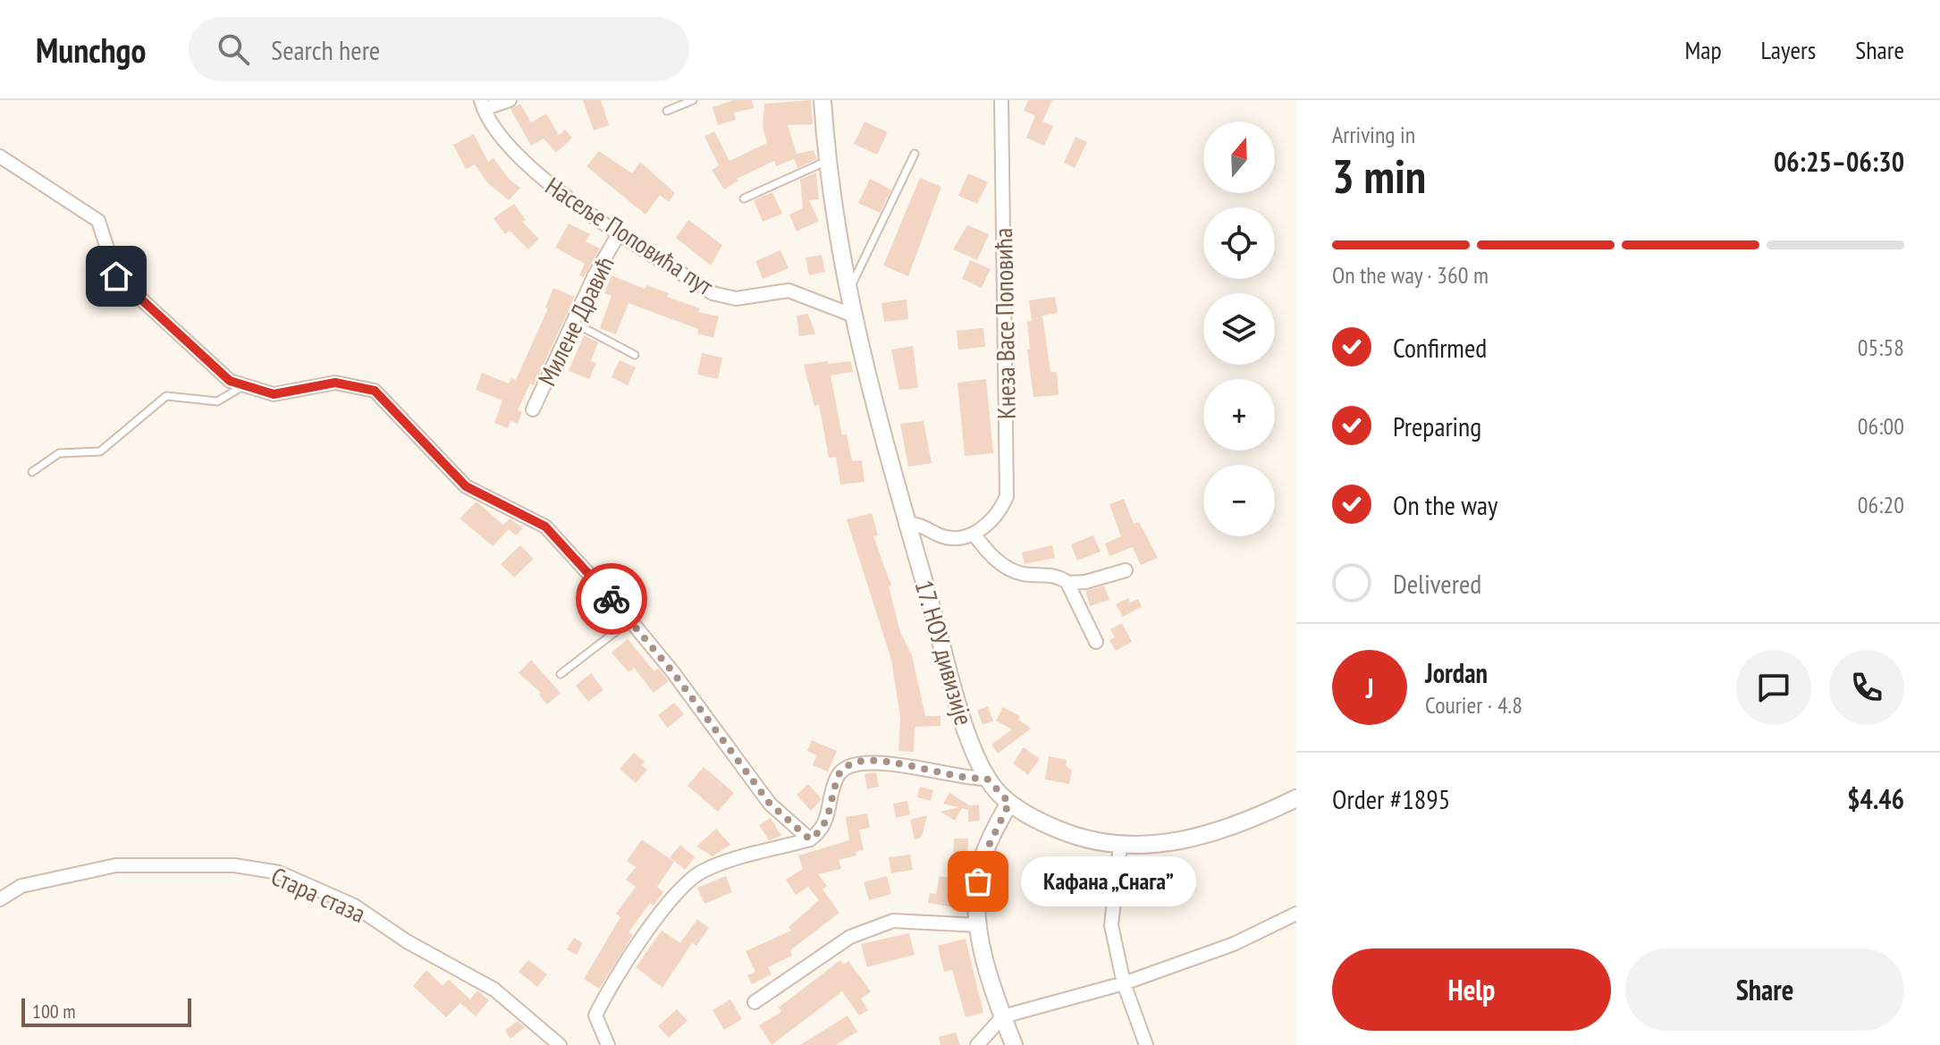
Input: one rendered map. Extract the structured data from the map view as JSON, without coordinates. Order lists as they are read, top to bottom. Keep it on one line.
{"streets":{"street":["Насеље Поповића пут","Милене Дравић","Кнеза Васе Поповића","17. НОУ дивизије","Стара стаза"]},"crossings":[["Насеље Поповића пут","Милене Дравић"],["Насеље Поповића пут","17. НОУ дивизије"]],"places":["Кафана „Снага”"],"scale_bar":"100 m","north":"top","page":{"header":"Munchgo","search":"Search here","nav":["Map","Layers","Share"],"heading":["3 min","Arriving in","06:25–06:30"],"panel":["Jordan","Courier · 4.8","Order #1895","$4.46"],"map_buttons":["+","−"],"bar":"On the way · 360 m","list":[["Confirmed","05:58"],["Preparing","06:00"],["On the way","06:20"],"Delivered"],"round":"J","bubble":"Кафана „Снага”","buttons":["Help","Share"],"scale":"100 m"}}
